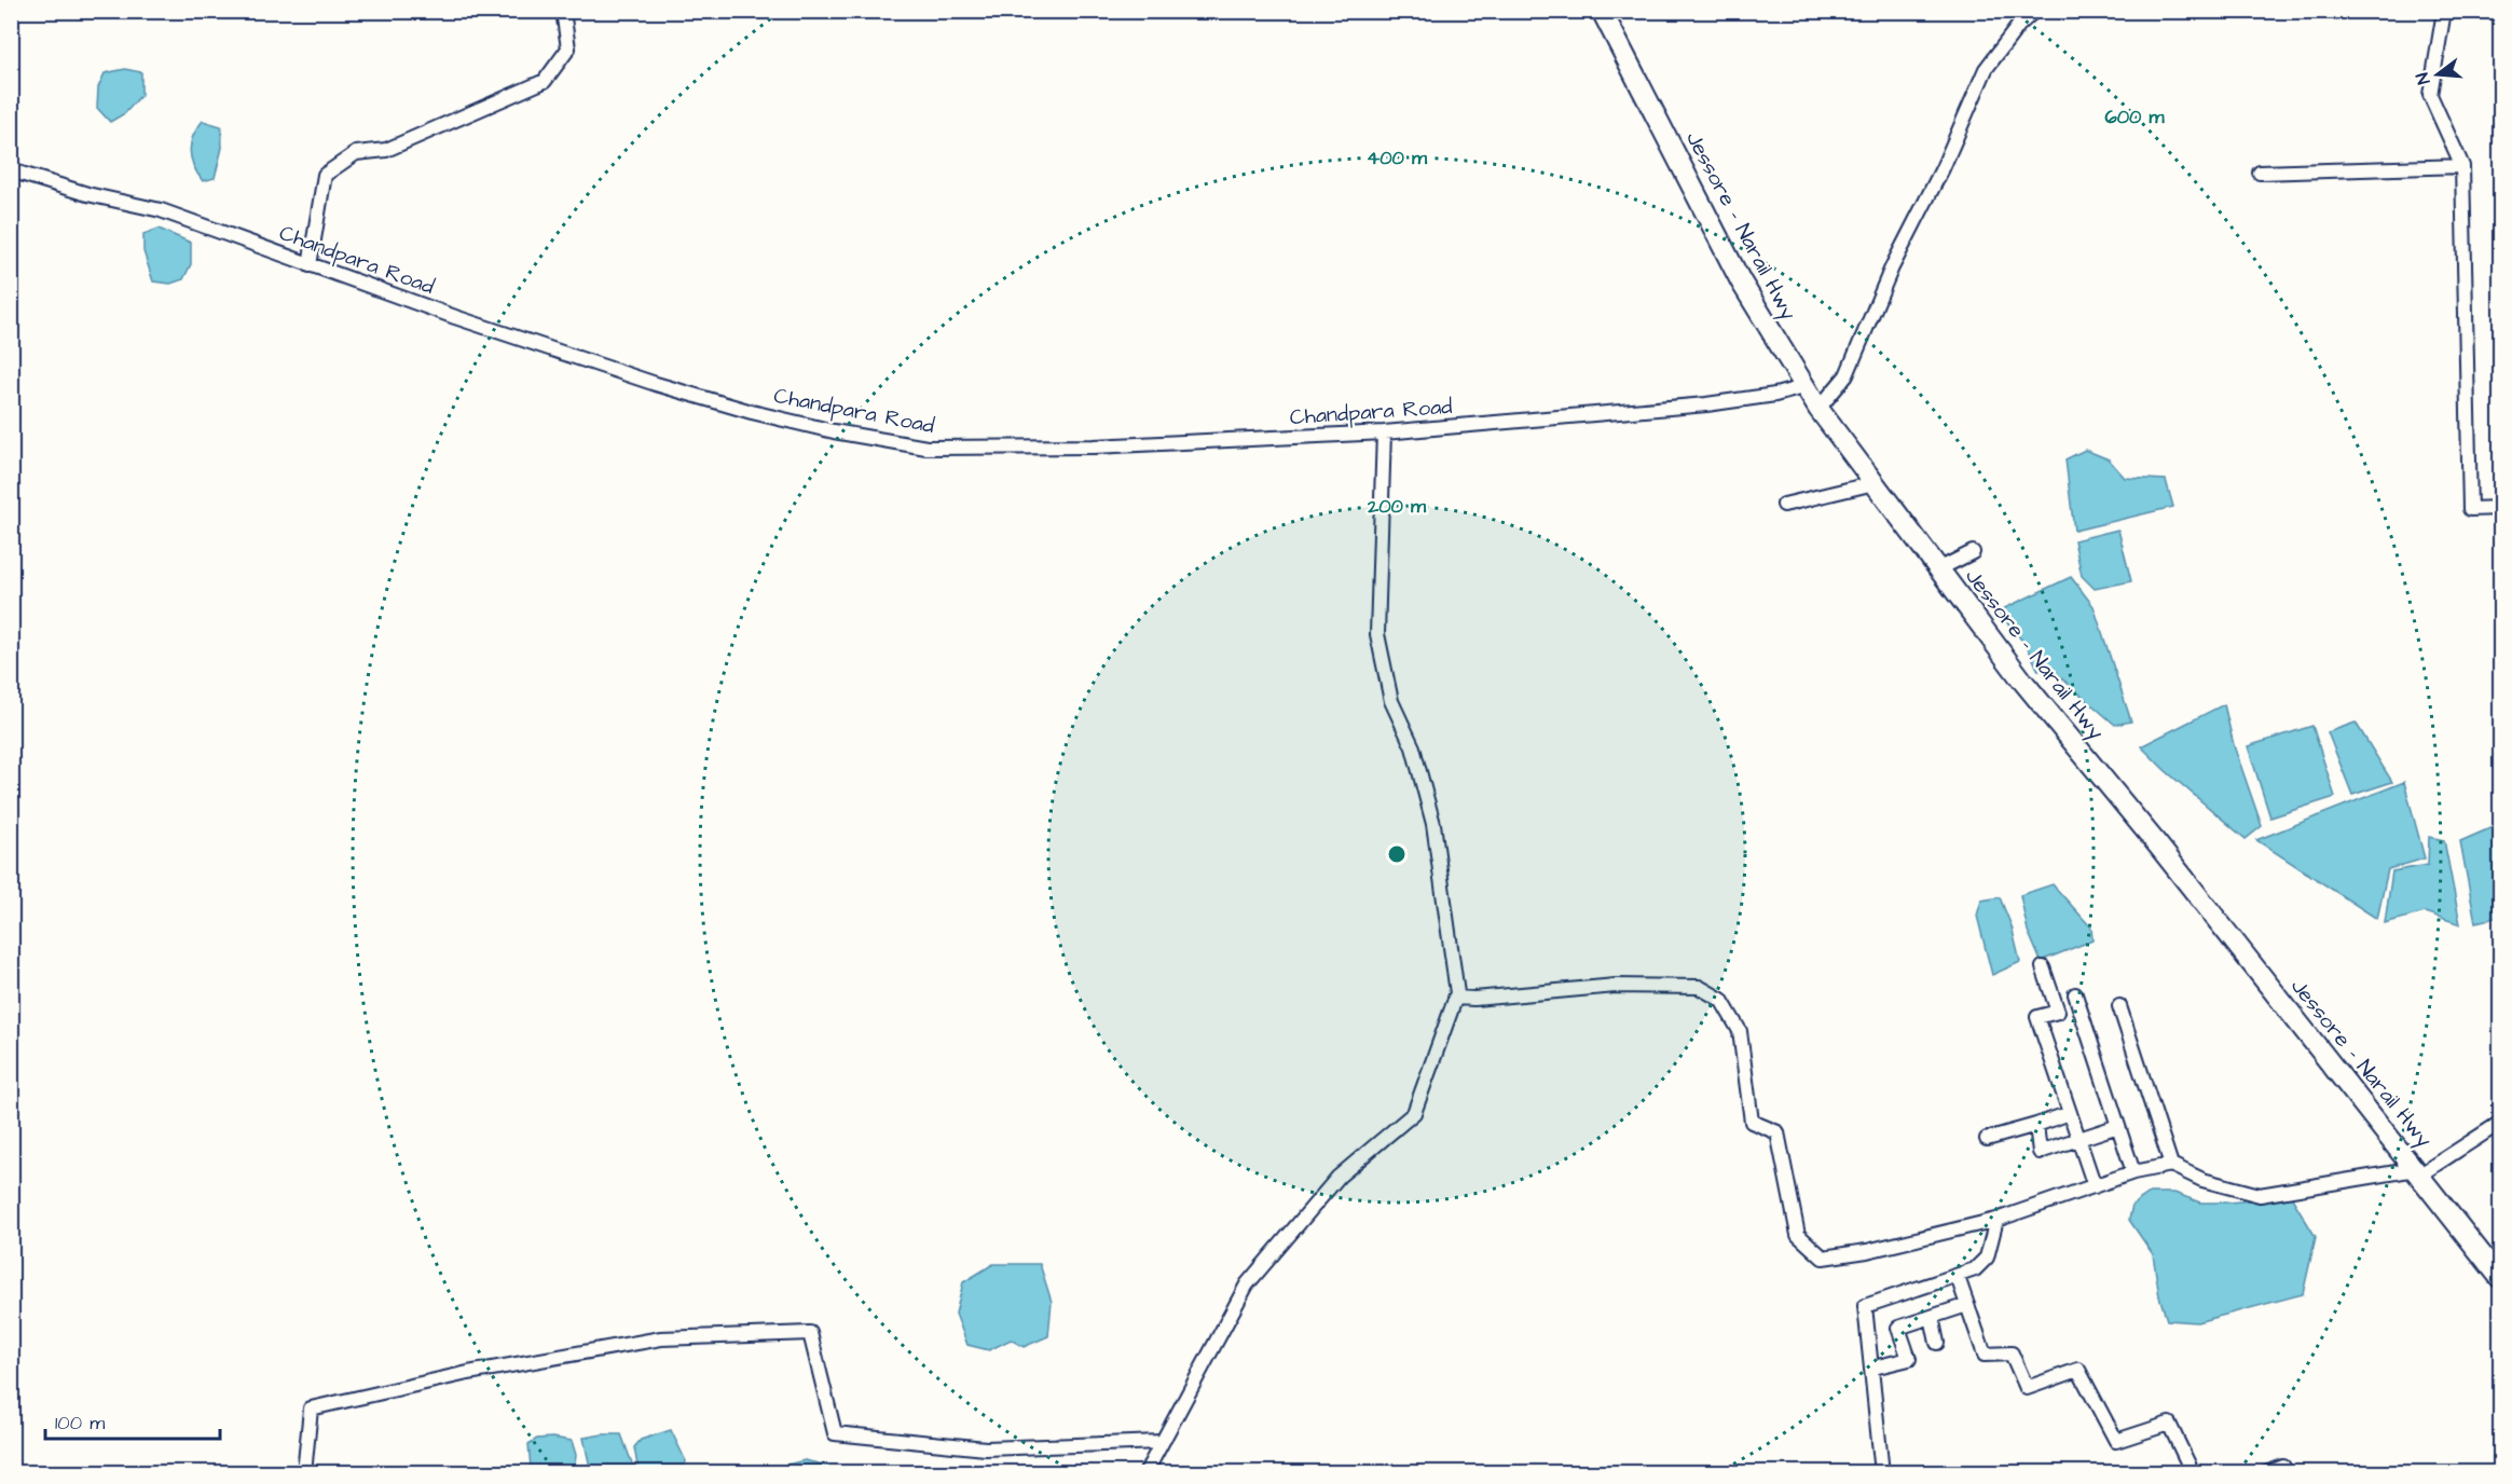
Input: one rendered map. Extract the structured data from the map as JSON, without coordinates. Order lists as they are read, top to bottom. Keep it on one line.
{"streets":{"highway":["Jessore - Narail Hwy"],"street":["Chandpara Road"]},"crossings":[["Jessore - Narail Hwy","Chandpara Road"]],"scale_bar":"100 m","north":"left","rings":["600 m","400 m","200 m"]}
